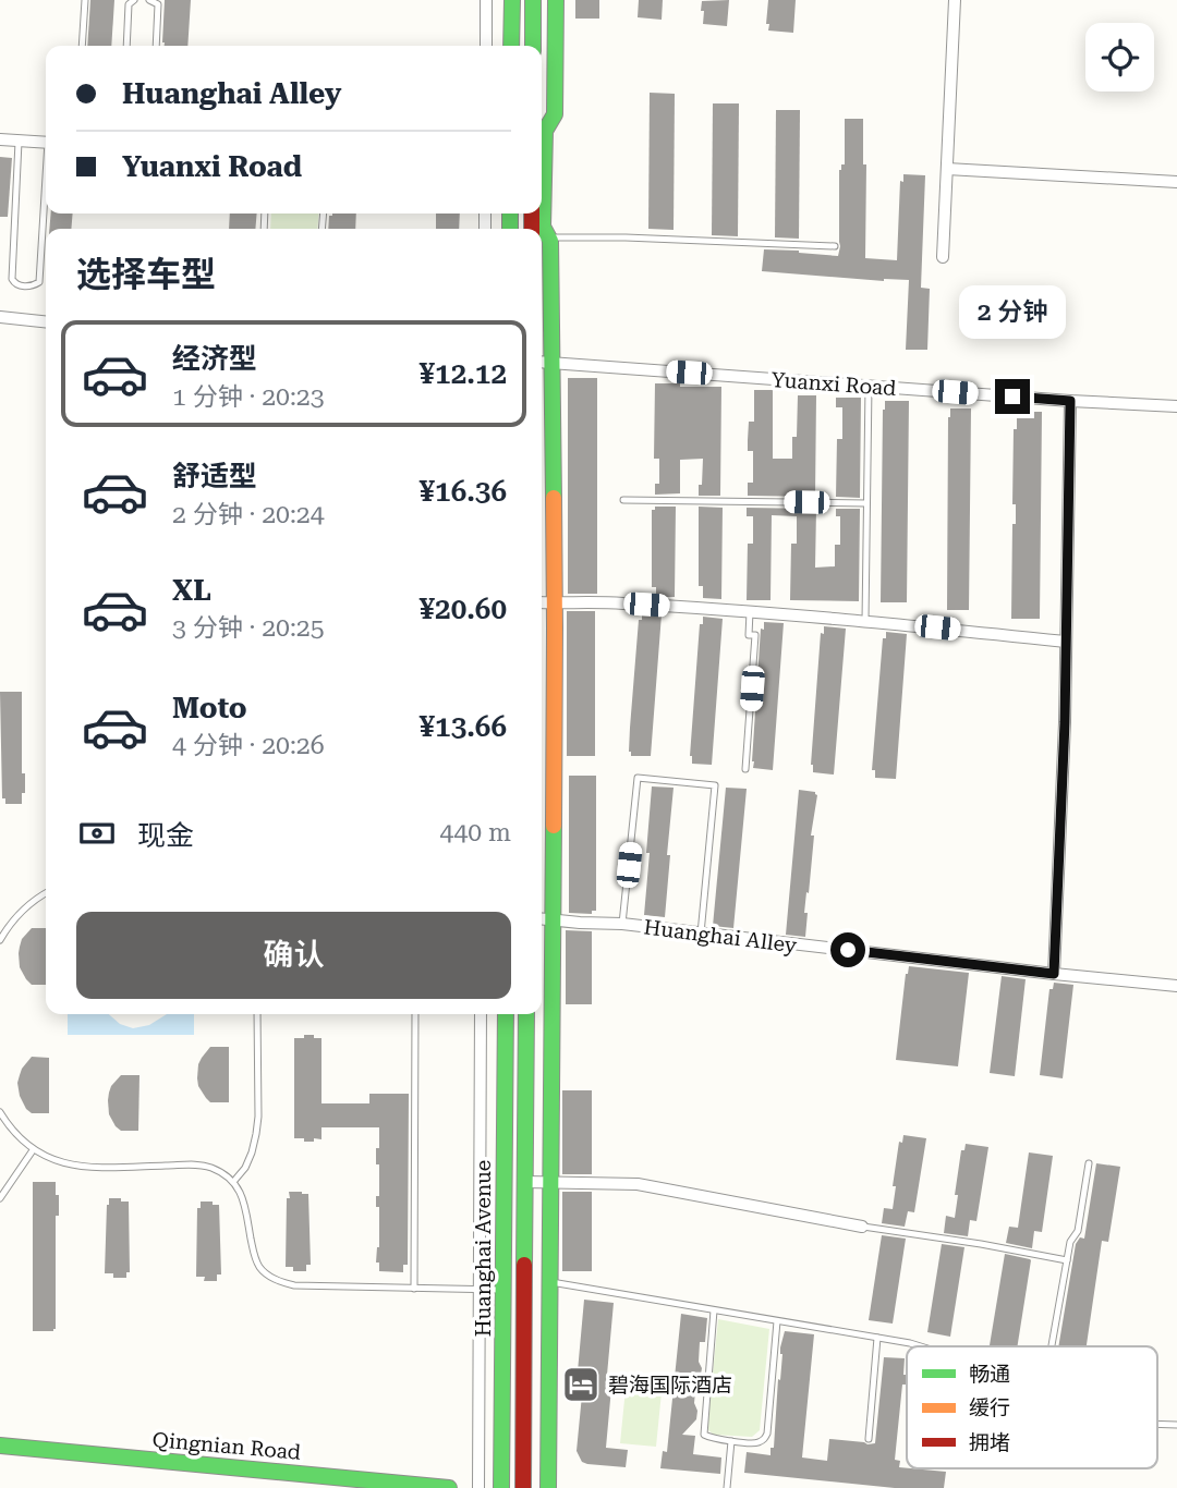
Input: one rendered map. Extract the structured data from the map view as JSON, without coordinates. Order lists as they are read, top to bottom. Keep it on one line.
{"streets":{"street":["Yuanxi Road","Huanghai Alley","Huanghai Avenue","Qingnian Road"]},"places":{"hotel":["碧海国际酒店"]},"legend":["畅通","缓行","拥堵"],"page":{"banner":["Huanghai Alley","Yuanxi Road"],"heading":"选择车型","bubble":"2 分钟","list":[{"name":"经济型","note":"1 分钟 · 20:23","value":"¥12.12"},{"name":"舒适型","note":"2 分钟 · 20:24","value":"¥16.36"},{"name":"XL","note":"3 分钟 · 20:25","value":"¥20.60"},{"name":"Moto","note":"4 分钟 · 20:26","value":"¥13.66"}],"pay":["现金","440 m"],"buttons":"确认"}}
